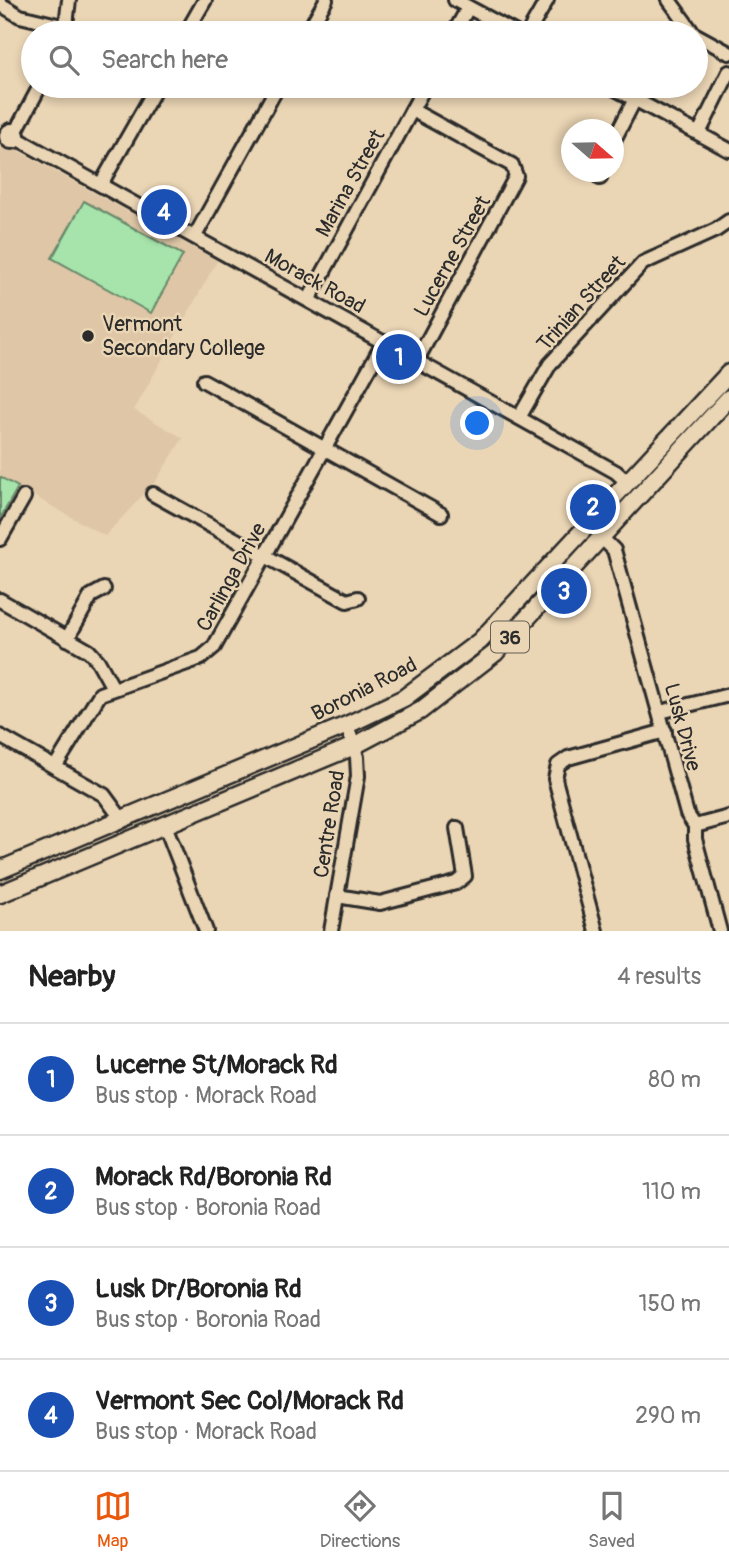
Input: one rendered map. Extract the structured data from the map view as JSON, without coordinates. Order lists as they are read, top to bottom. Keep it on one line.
{"streets":{"main road":["36","Boronia Road"],"street":["Marina Street","Lucerne Street","Morack Road","Trinian Street","Carlinga Drive","Lusk Drive","Centre Road"]},"crossings":[["Marina Street","Lucerne Street"],["Marina Street","Morack Road"],["Lucerne Street","Morack Road"],["Morack Road","Trinian Street"],["Morack Road","Carlinga Drive"],["Morack Road","Boronia Road"],["Boronia Road","Lusk Drive"],["Boronia Road","Centre Road"]],"places":["Vermont Secondary College"],"north":"right","page":{"search":"Search here","pins":["4","1","2","3"],"heading":["Nearby","4 results"],"list":[{"mark":"1","name":"Lucerne St/Morack Rd","note":"Bus stop · Morack Road","value":"80 m"},{"mark":"2","name":"Morack Rd/Boronia Rd","note":"Bus stop · Boronia Road","value":"110 m"},{"mark":"3","name":"Lusk Dr/Boronia Rd","note":"Bus stop · Boronia Road","value":"150 m"},{"mark":"4","name":"Vermont Sec Col/Morack Rd","note":"Bus stop · Morack Road","value":"290 m"}],"nav":["Map","Directions","Saved"]}}
